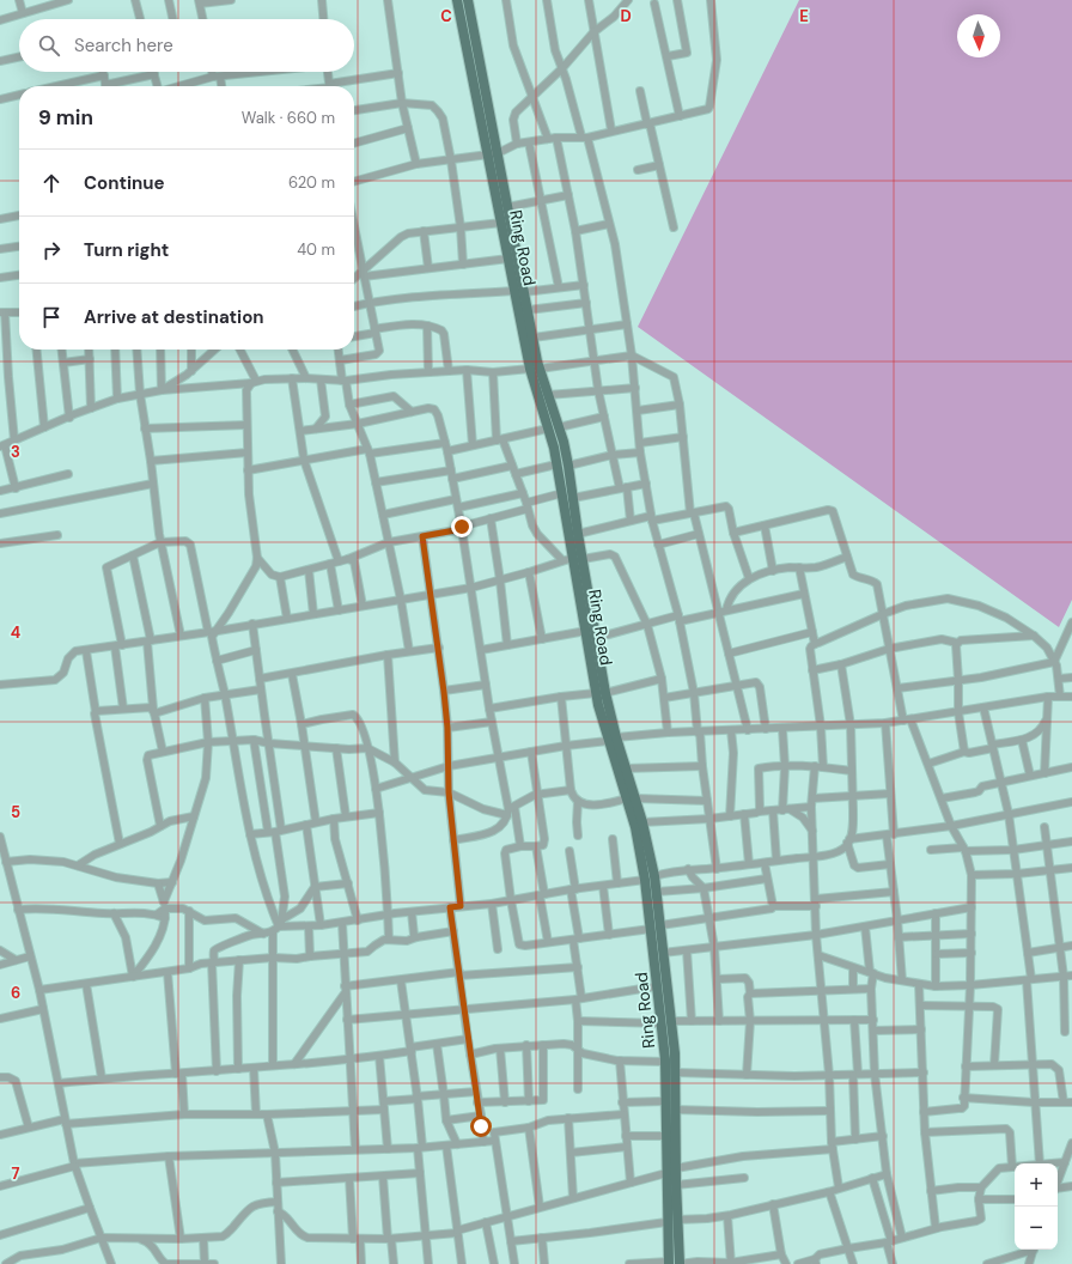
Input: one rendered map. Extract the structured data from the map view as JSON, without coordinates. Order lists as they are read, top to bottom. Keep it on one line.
{"streets":{"main road":["Ring Road"]},"north":"bottom","page":{"search":"Search here","heading":["9 min","Walk · 660 m"],"list":[["Continue","620 m"],["Turn right","40 m"],"Arrive at destination"],"map_buttons":["+","−"]},"grid":{"columns":["C","D","E"],"rows":["3","4","5","6","7"]}}
